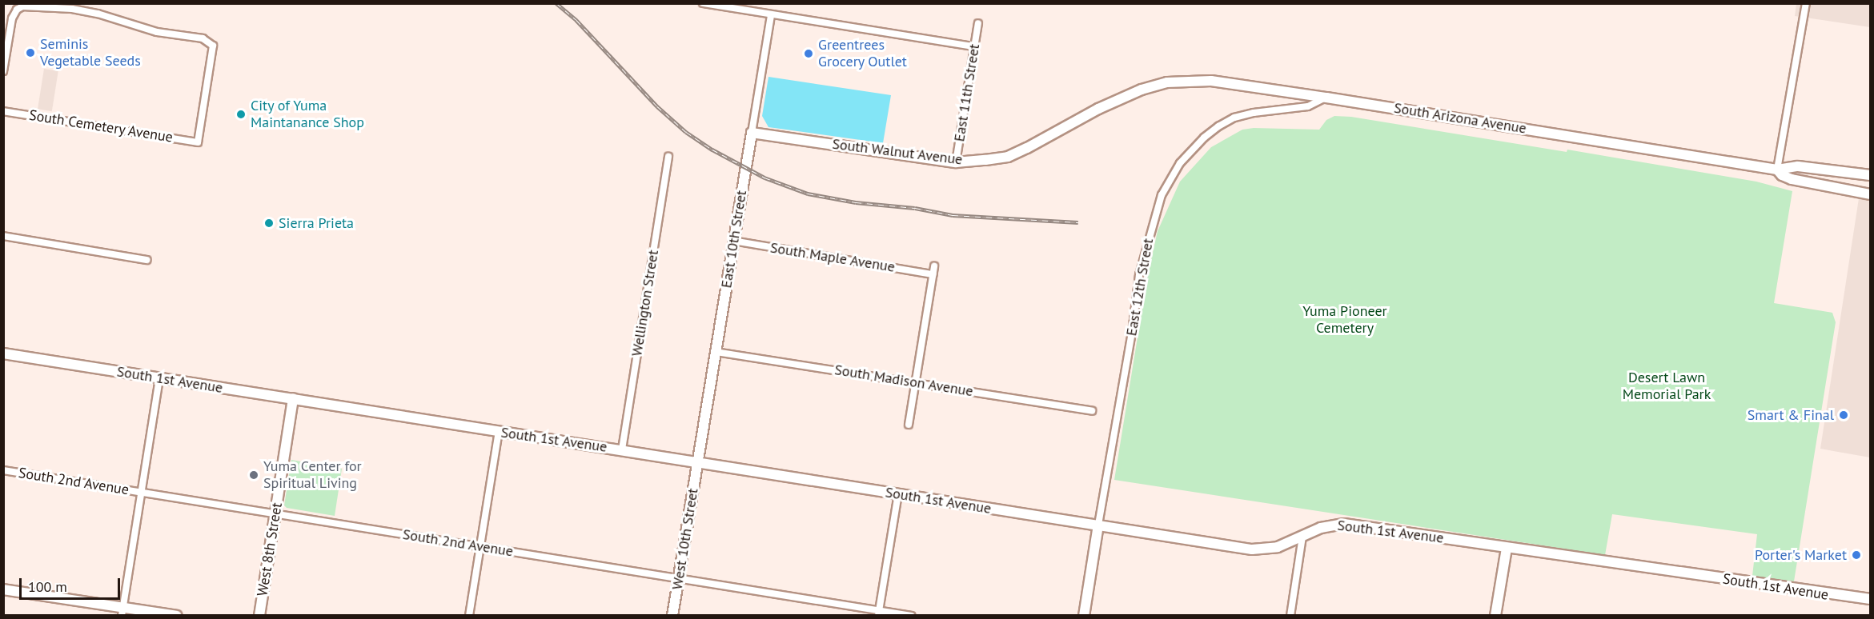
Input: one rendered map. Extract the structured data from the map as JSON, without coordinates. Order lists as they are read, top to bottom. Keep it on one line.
{"streets":{"street":["East 11th Street","South Arizona Avenue","South Cemetery Avenue","South Walnut Avenue","East 10th Street","South Maple Avenue","East 12th Street","Wellington Street","South 1st Avenue","South Madison Avenue","South 2nd Avenue","West 10th Street","West 8th Street"]},"crossings":[["East 11th Street","South Walnut Avenue"],["South Arizona Avenue","South Walnut Avenue"],["South Arizona Avenue","East 12th Street"],["South Walnut Avenue","East 10th Street"],["East 10th Street","South Maple Avenue"],["East 10th Street","South 1st Avenue"],["East 10th Street","South Madison Avenue"],["East 10th Street","West 10th Street"],["East 12th Street","South 1st Avenue"],["Wellington Street","South 1st Avenue"],["South 1st Avenue","West 10th Street"],["South 1st Avenue","West 8th Street"],["South 2nd Avenue","West 10th Street"],["South 2nd Avenue","West 8th Street"]],"parks":["Yuma Pioneer Cemetery","Desert Lawn Memorial Park"],"places":["Seminis Vegetable Seeds","Greentrees Grocery Outlet","City of Yuma Maintanance Shop","Sierra Prieta","Smart & Final","Yuma Center for Spiritual Living","Porter's Market"],"scale_bar":"100 m"}
